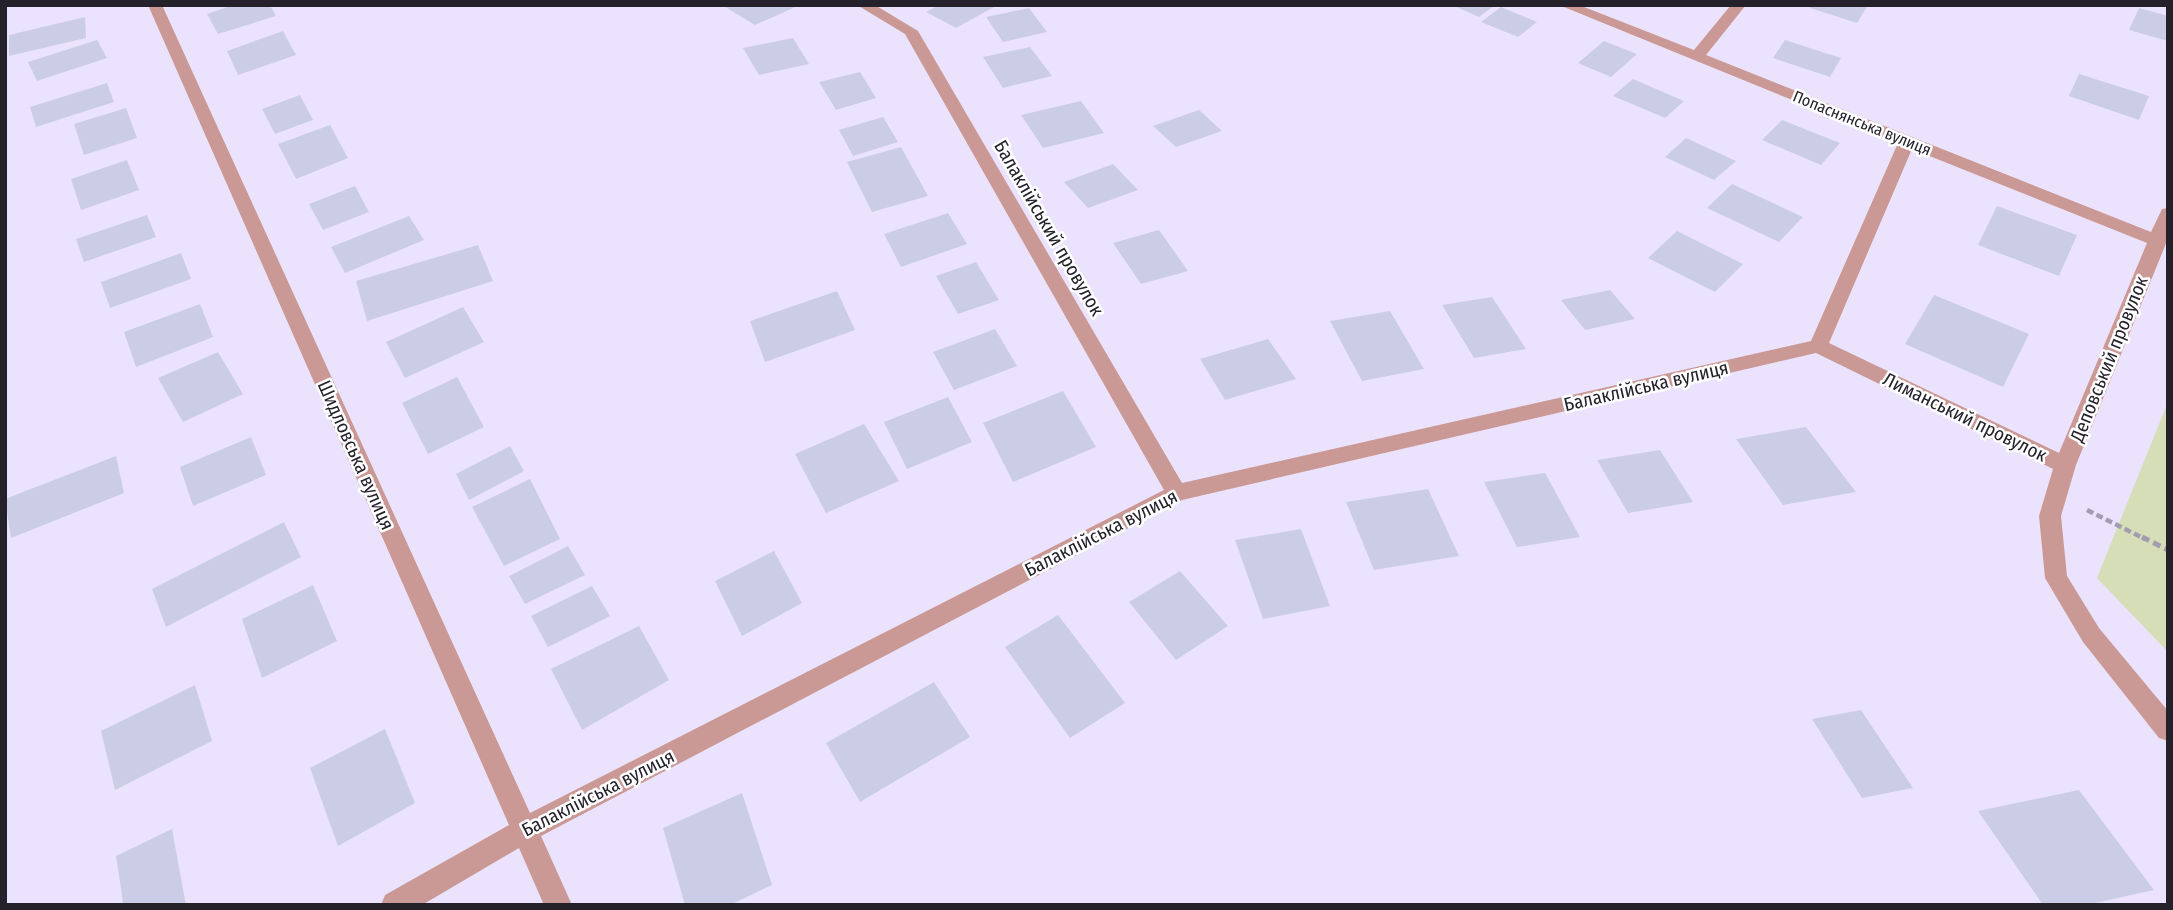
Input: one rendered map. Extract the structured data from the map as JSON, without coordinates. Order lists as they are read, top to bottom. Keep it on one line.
{"streets":{"street":["Попаснянська вулиця","Балаклійський провулок","Деповський провулок","Балаклійська вулиця","Лиманський провулок","Шидловська вулиця"]},"crossings":[["Попаснянська вулиця","Деповський провулок"],["Балаклійський провулок","Балаклійська вулиця"],["Деповський провулок","Лиманський провулок"],["Балаклійська вулиця","Лиманський провулок"],["Балаклійська вулиця","Шидловська вулиця"]]}
